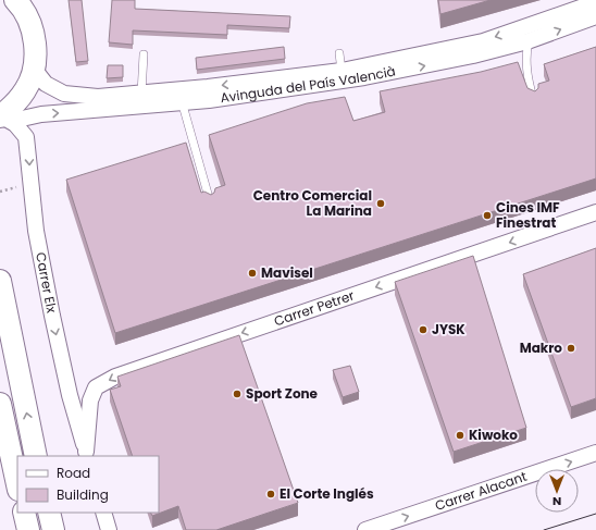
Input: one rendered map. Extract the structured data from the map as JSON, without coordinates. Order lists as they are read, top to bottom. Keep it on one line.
{"streets":{"street":["Avinguda del País Valencià","Carrer Elx","Carrer Petrer","Carrer Alacant"]},"crossings":[["Avinguda del País Valencià","Carrer Elx"],["Carrer Elx","Carrer Petrer"]],"one_way":["Carrer Elx","Carrer Petrer","Carrer Alacant"],"places":["Centro Comercial La Marina","Cines IMF Finestrat","Mavisel","JYSK","Makro","Sport Zone","Kiwoko","El Corte Inglés"],"legend":["Road","Building"],"north":"bottom"}
